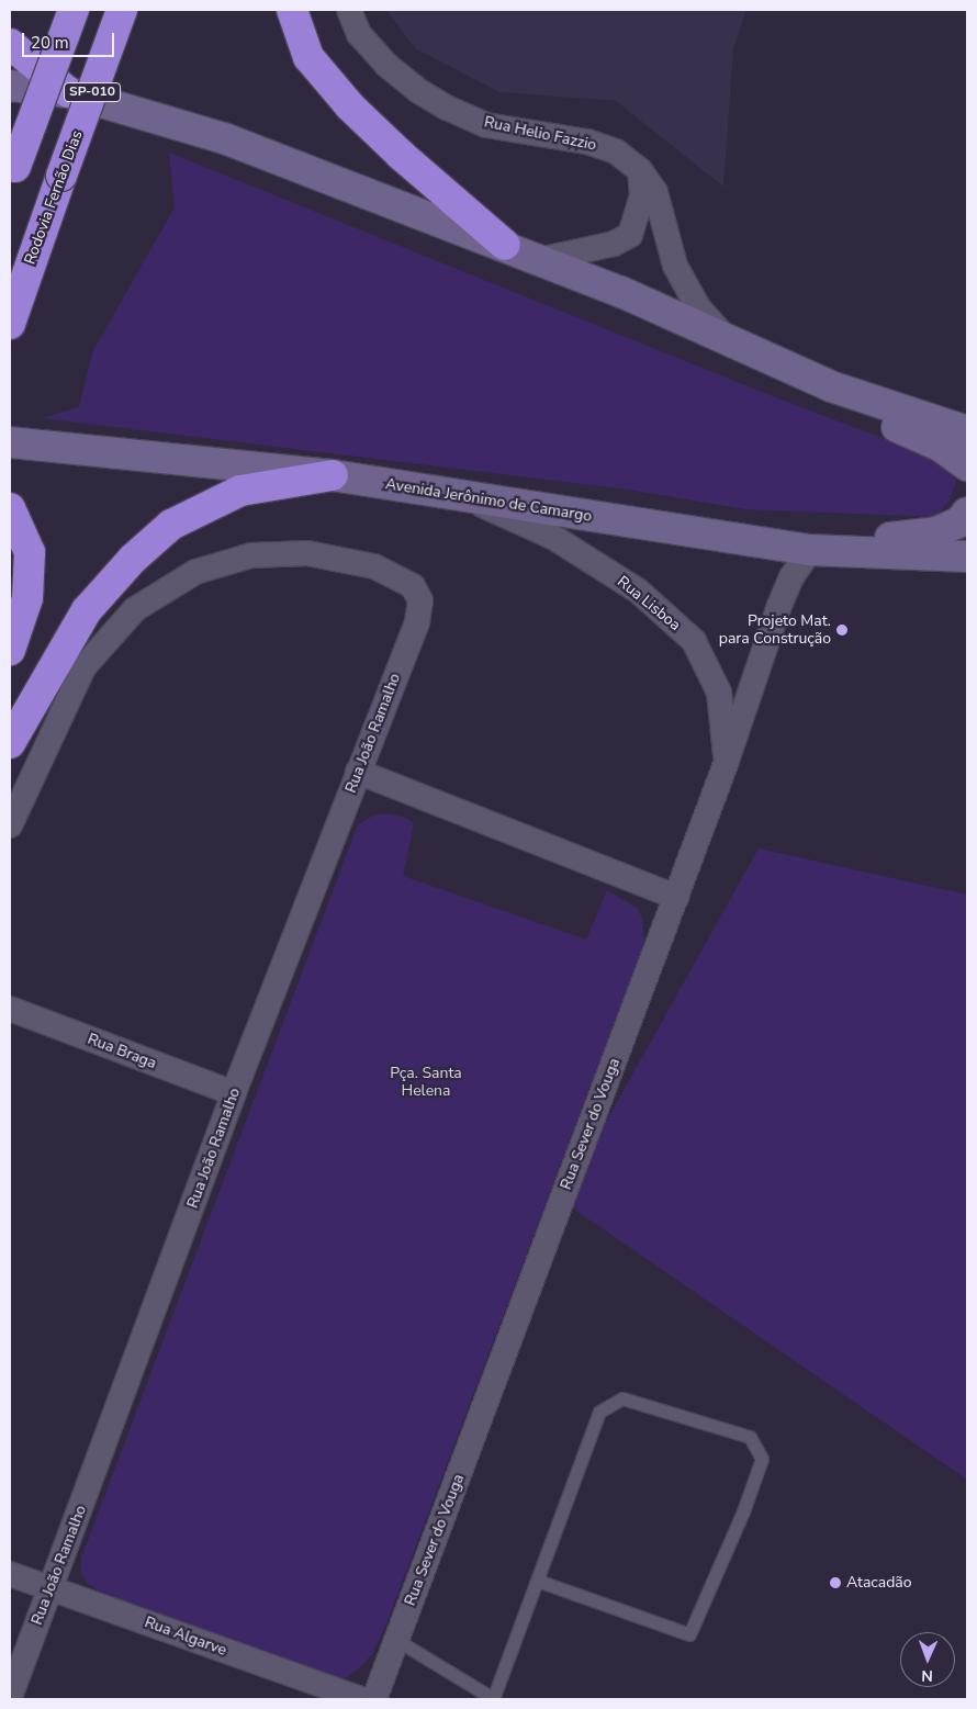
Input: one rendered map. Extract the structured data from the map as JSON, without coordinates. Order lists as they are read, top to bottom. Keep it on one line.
{"streets":{"highway":["SP-010","Rodovia Fernão Dias"],"main road":["Avenida Jerônimo de Camargo"],"street":["Rua Helio Fazzio","Rua Lisboa","Rua João Ramalho","Rua Braga","Rua Sever do Vouga","Rua Algarve"]},"crossings":[["Avenida Jerônimo de Camargo","Rua Lisboa"],["Avenida Jerônimo de Camargo","Rua Sever do Vouga"],["Rua Lisboa","Rua Sever do Vouga"],["Rua João Ramalho","Rua Braga"],["Rua João Ramalho","Rua Algarve"]],"parks":["Pça. Santa Helena"],"places":["Projeto Mat. para Construção","Atacadão"],"scale_bar":"20 m","north":"bottom"}
